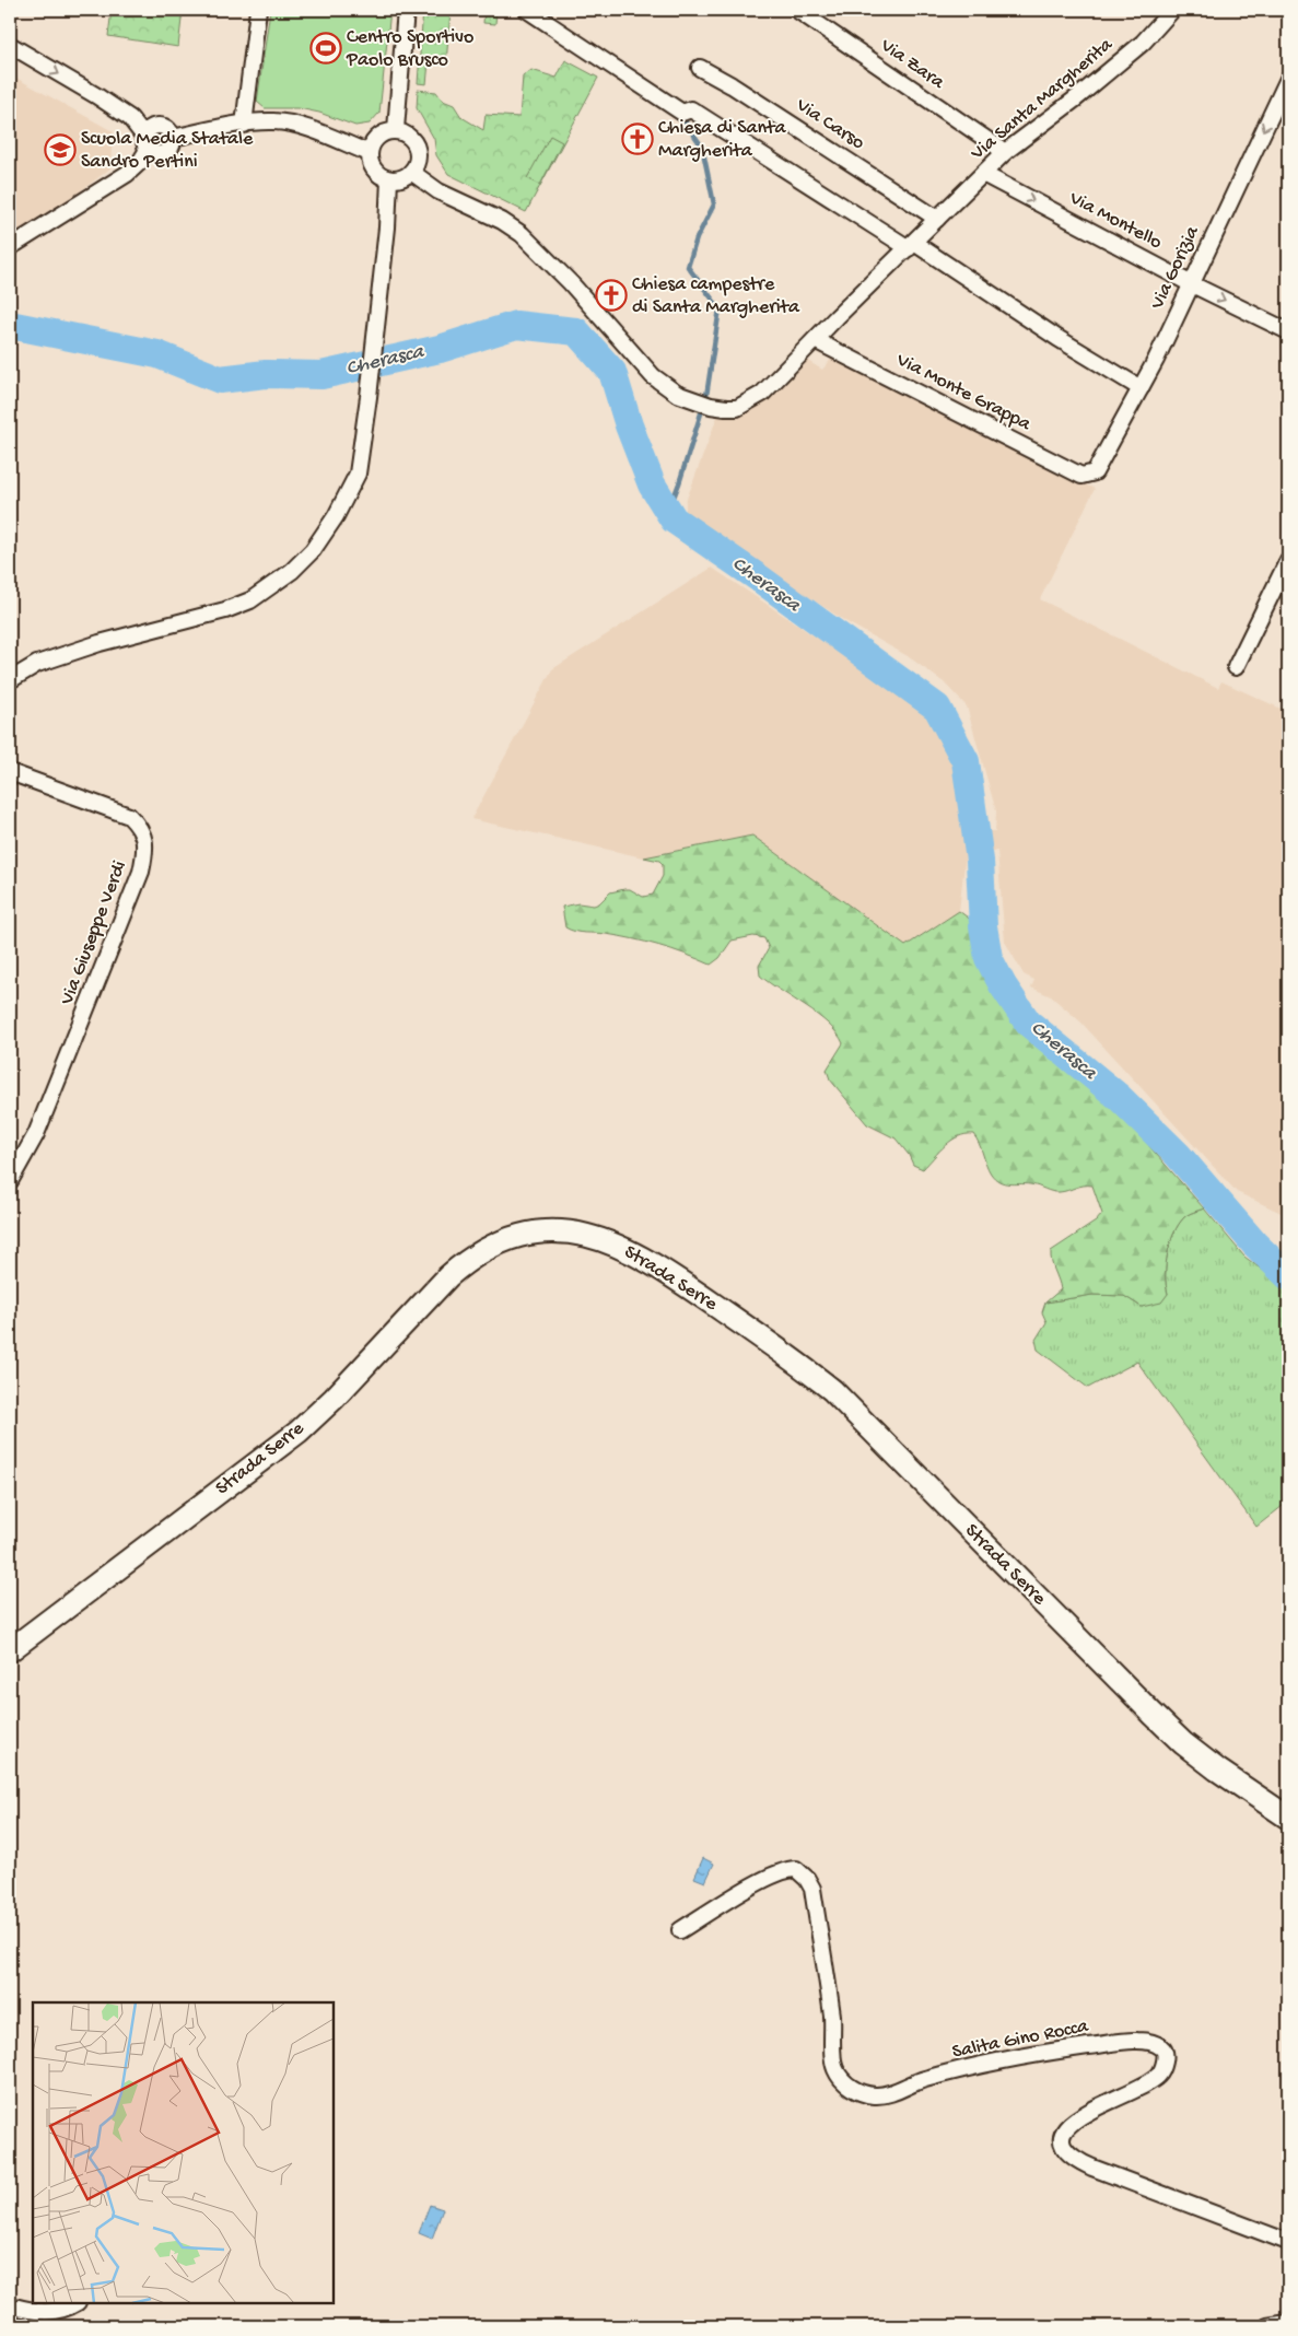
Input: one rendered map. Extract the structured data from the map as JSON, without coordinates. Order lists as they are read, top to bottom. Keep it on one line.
{"streets":{"main road":["Strada Serre"],"street":["Via Zara","Via Santa Margherita","Via Carso","Via Montello","Via Gorizia","Via Monte Grappa","Via Giuseppe Verdi","Salita Gino Rocca"]},"crossings":[["Via Zara","Via Santa Margherita"],["Via Santa Margherita","Via Carso"],["Via Santa Margherita","Via Montello"],["Via Santa Margherita","Via Monte Grappa"],["Via Montello","Via Gorizia"],["Via Gorizia","Via Monte Grappa"]],"one_way":["Via Gorizia"],"water":["Cherasca"],"places":{"sports":["Centro Sportivo Paolo Brusco"],"church":["Chiesa di Santa Margherita","Chiesa campestre di Santa Margherita"],"school or university":["Scuola Media Statale Sandro Pertini"]}}
